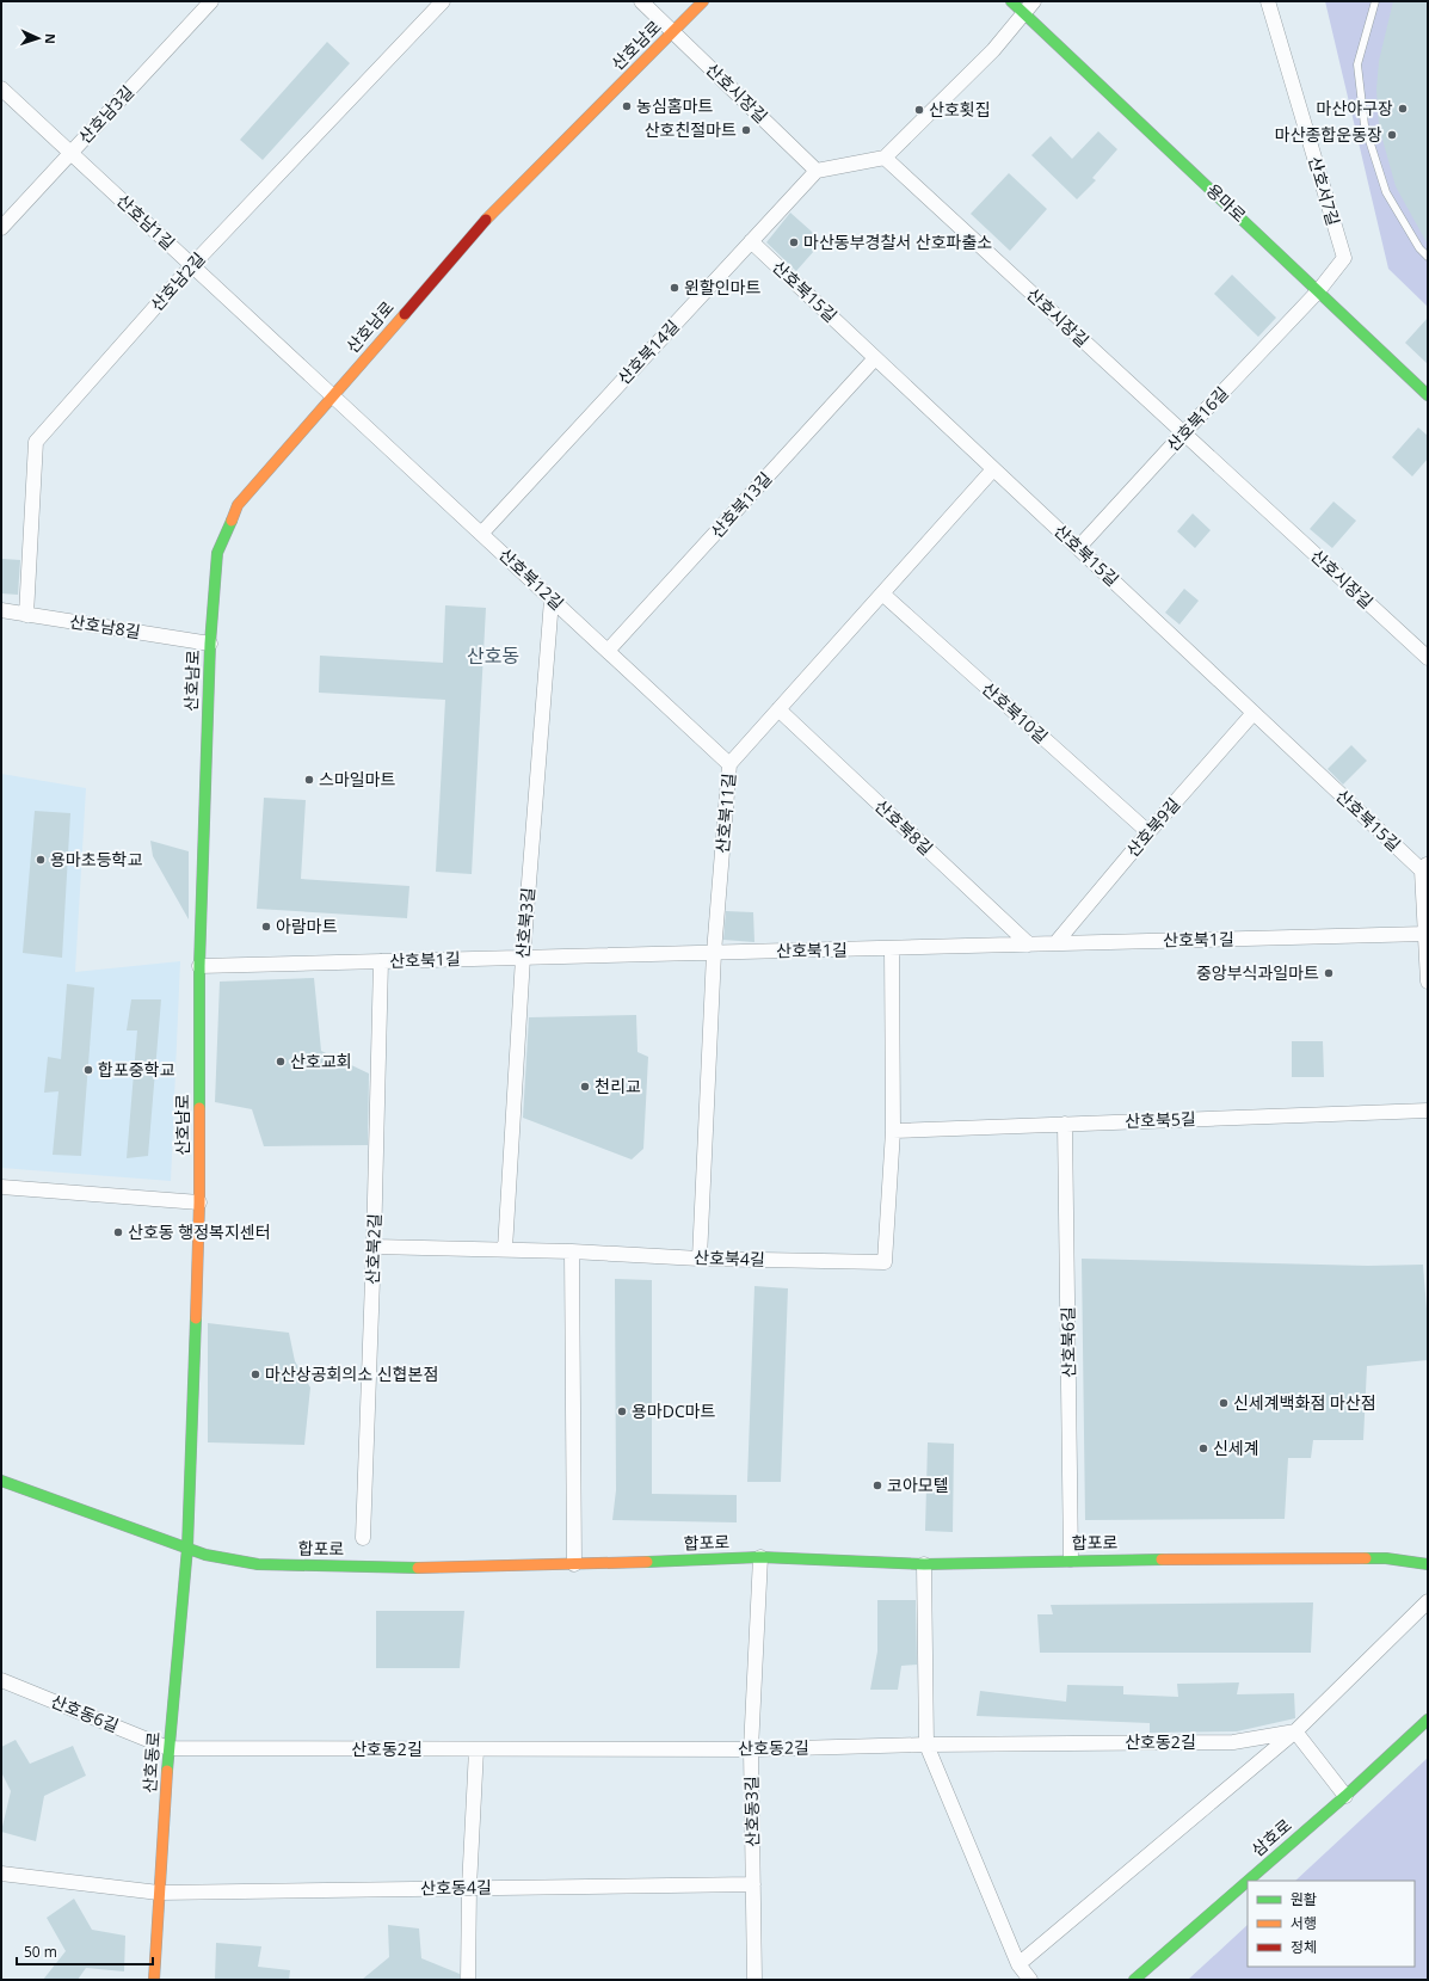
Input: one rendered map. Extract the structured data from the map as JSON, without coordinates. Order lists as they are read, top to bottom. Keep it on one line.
{"streets":{"main road":["산호남로","용마로","합포로","산호동로","삼호로"],"street":["산호시장길","산호남3길","산호서7길","산호남1길","산호남2길","산호북15길","산호북14길","산호북16길","산호북13길","산호북12길","산호남8길","산호북10길","산호북11길","산호북8길","산호북9길","산호북3길","산호북1길","산호북5길","산호북2길","산호북4길","산호북6길","산호동6길","산호동2길","산호동3길","산호동4길"]},"crossings":[["산호남로","산호시장길"],["산호남로","산호남1길"],["산호남로","산호북12길"],["산호남로","산호남8길"],["산호남로","산호북1길"],["산호남로","합포로"],["산호남로","산호동로"],["산호시장길","산호북14길"],["산호시장길","산호북16길"],["산호남3길","산호남1길"],["산호서7길","용마로"],["산호서7길","산호북16길"],["용마로","산호북16길"],["산호남1길","산호남2길"],["산호남1길","산호북12길"],["산호남2길","산호남8길"],["산호북15길","산호북14길"],["산호북15길","산호북16길"],["산호북15길","산호북13길"],["산호북15길","산호북11길"],["산호북15길","산호북9길"],["산호북14길","산호북12길"],["산호북13길","산호북12길"],["산호북12길","산호북11길"],["산호북12길","산호북3길"],["산호북10길","산호북11길"],["산호북10길","산호북9길"],["산호북11길","산호북8길"],["산호북11길","산호북1길"],["산호북11길","산호북4길"],["산호북8길","산호북1길"],["산호북9길","산호북1길"],["산호북3길","산호북1길"],["산호북3길","산호북4길"],["산호북1길","산호북2길"],["산호북1길","산호북4길"],["산호북5길","산호북4길"],["산호북5길","산호북6길"],["산호북2길","산호북4길"],["산호북6길","합포로"],["합포로","산호동로"],["합포로","산호동3길"],["산호동6길","산호동2길"],["산호동6길","산호동로"],["산호동2길","산호동로"],["산호동2길","산호동3길"],["산호동로","산호동4길"],["산호동3길","산호동4길"]],"districts":["산호동"],"places":["농심홈마트","마산야구장","산호횟집","산호친절마트","마산종합운동장","마산동부경찰서 산호파출소","윈할인마트","스마일마트","용마초등학교","아람마트","중앙부식과일마트","산호교회","합포중학교","천리교","산호동 행정복지센터","마산상공회의소 신협본점","신세계백화점 마산점","용마DC마트","신세계","코아모텔"],"legend":["원활","서행","정체"],"scale_bar":"50 m","north":"right"}
